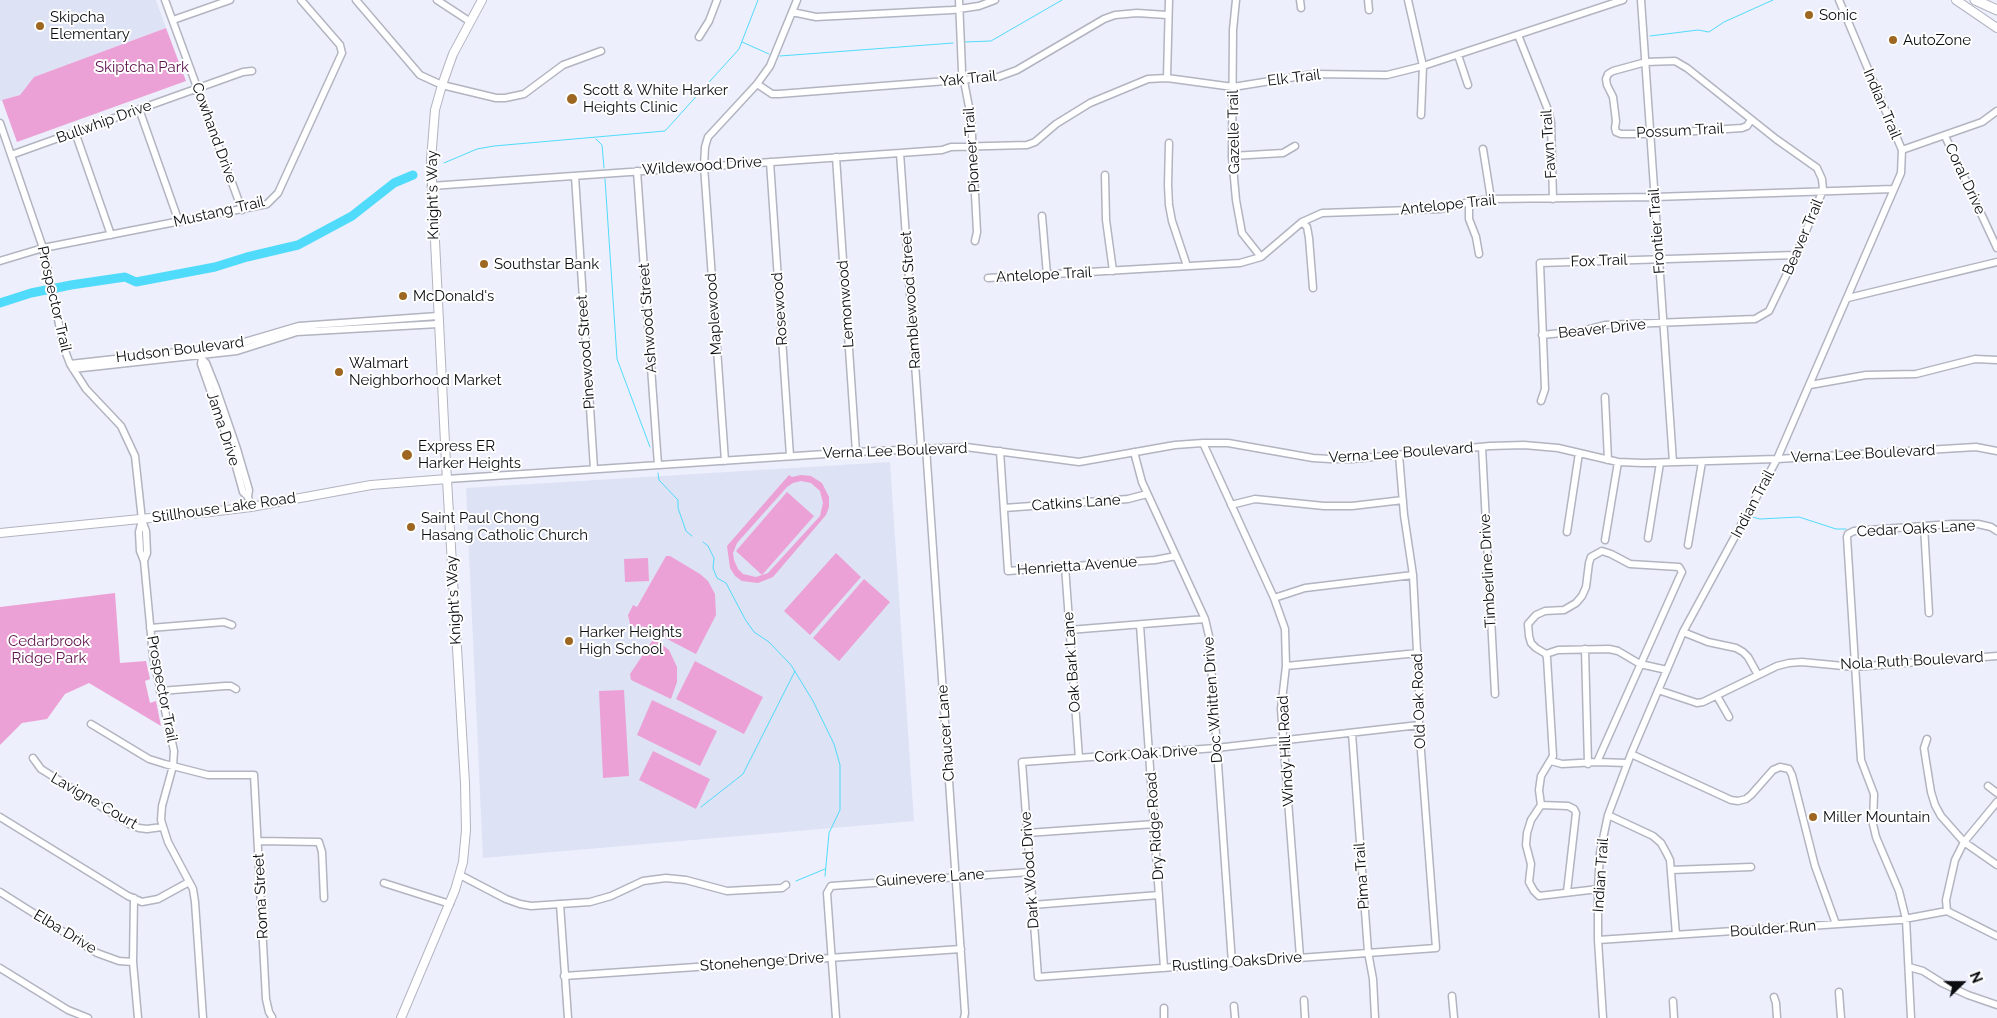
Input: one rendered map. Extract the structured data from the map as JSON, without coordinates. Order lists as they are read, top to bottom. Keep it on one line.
{"streets":{"main road":["Knight's Way","Stillhouse Lake Road"],"street":["Elk Trail","Yak Trail","Indian Trail","Bullwhip Drive","Possum Trail","Gazelle Trail","Cowhand Drive","Fawn Trail","Pioneer Trail","Wildewood Drive","Coral Drive","Antelope Trail","Mustang Trail","Frontier Trail","Beaver Trail","Fox Trail","Prospector Trail","Ramblewood Street","Lemonwood","Rosewood","Maplewood","Ashwood Street","Beaver Drive","Hudson Boulevard","Pinewood Street","Jama Drive","Verna Lee Boulevard","Catkins Lane","Cedar Oaks Lane","Henrietta Avenue","Timberline Drive","Nola Ruth Boulevard","Oak Bark Lane","Doc Whitten Drive","Old Oak Road","Chaucer Lane","Windy Hill Road","Cork Oak Drive","Lavigne Court","Dry Ridge Road","Dark Wood Drive","Pima Trail","Guinevere Lane","Roma Street","Boulder Run","Elba Drive","Stonehenge Drive","Rustling OaksDrive"]},"crossings":[["Elk Trail","Gazelle Trail"],["Elk Trail","Fawn Trail"],["Elk Trail","Pioneer Trail"],["Elk Trail","Wildewood Drive"],["Yak Trail","Pioneer Trail"],["Yak Trail","Maplewood"],["Indian Trail","Antelope Trail"],["Indian Trail","Verna Lee Boulevard"],["Indian Trail","Nola Ruth Boulevard"],["Indian Trail","Boulder Run"],["Bullwhip Drive","Cowhand Drive"],["Bullwhip Drive","Prospector Trail"],["Possum Trail","Frontier Trail"],["Possum Trail","Beaver Trail"],["Gazelle Trail","Antelope Trail"],["Cowhand Drive","Mustang Trail"],["Fawn Trail","Antelope Trail"],["Pioneer Trail","Wildewood Drive"],["Wildewood Drive","Knight's Way"],["Wildewood Drive","Ramblewood Street"],["Wildewood Drive","Lemonwood"],["Wildewood Drive","Rosewood"],["Wildewood Drive","Maplewood"],["Wildewood Drive","Ashwood Street"],["Wildewood Drive","Pinewood Street"],["Knight's Way","Hudson Boulevard"],["Knight's Way","Verna Lee Boulevard"],["Knight's Way","Stillhouse Lake Road"],["Antelope Trail","Frontier Trail"],["Antelope Trail","Beaver Trail"],["Mustang Trail","Prospector Trail"],["Frontier Trail","Beaver Trail"],["Frontier Trail","Fox Trail"],["Frontier Trail","Beaver Drive"],["Frontier Trail","Verna Lee Boulevard"],["Beaver Trail","Fox Trail"],["Beaver Trail","Beaver Drive"],["Fox Trail","Beaver Drive"],["Prospector Trail","Hudson Boulevard"],["Prospector Trail","Stillhouse Lake Road"],["Prospector Trail","Lavigne Court"],["Prospector Trail","Roma Street"],["Ramblewood Street","Verna Lee Boulevard"],["Ramblewood Street","Chaucer Lane"],["Lemonwood","Verna Lee Boulevard"],["Rosewood","Verna Lee Boulevard"],["Maplewood","Verna Lee Boulevard"],["Ashwood Street","Verna Lee Boulevard"],["Hudson Boulevard","Jama Drive"],["Pinewood Street","Verna Lee Boulevard"],["Jama Drive","Stillhouse Lake Road"],["Verna Lee Boulevard","Stillhouse Lake Road"],["Verna Lee Boulevard","Henrietta Avenue"],["Verna Lee Boulevard","Timberline Drive"],["Verna Lee Boulevard","Doc Whitten Drive"],["Verna Lee Boulevard","Old Oak Road"],["Verna Lee Boulevard","Chaucer Lane"],["Verna Lee Boulevard","Windy Hill Road"],["Catkins Lane","Henrietta Avenue"],["Catkins Lane","Doc Whitten Drive"],["Cedar Oaks Lane","Nola Ruth Boulevard"],["Cedar Oaks Lane","Boulder Run"],["Henrietta Avenue","Oak Bark Lane"],["Henrietta Avenue","Doc Whitten Drive"],["Oak Bark Lane","Cork Oak Drive"],["Doc Whitten Drive","Cork Oak Drive"],["Doc Whitten Drive","Rustling OaksDrive"],["Old Oak Road","Cork Oak Drive"],["Old Oak Road","Rustling OaksDrive"],["Chaucer Lane","Guinevere Lane"],["Chaucer Lane","Stonehenge Drive"],["Windy Hill Road","Cork Oak Drive"],["Windy Hill Road","Rustling OaksDrive"],["Cork Oak Drive","Dry Ridge Road"],["Cork Oak Drive","Dark Wood Drive"],["Cork Oak Drive","Pima Trail"],["Dry Ridge Road","Rustling OaksDrive"],["Dark Wood Drive","Guinevere Lane"],["Dark Wood Drive","Rustling OaksDrive"],["Pima Trail","Rustling OaksDrive"],["Guinevere Lane","Stonehenge Drive"]],"parks":["Skiptcha Park","Cedarbrook Ridge Park"],"places":["Sonic","Skipcha Elementary","AutoZone","Scott & White Harker Heights Clinic","Southstar Bank","McDonald's","Walmart Neighborhood Market","Express ER Harker Heights","Saint Paul Chong Hasang Catholic Church","Harker Heights High School","Miller Mountain"],"north":"right"}
